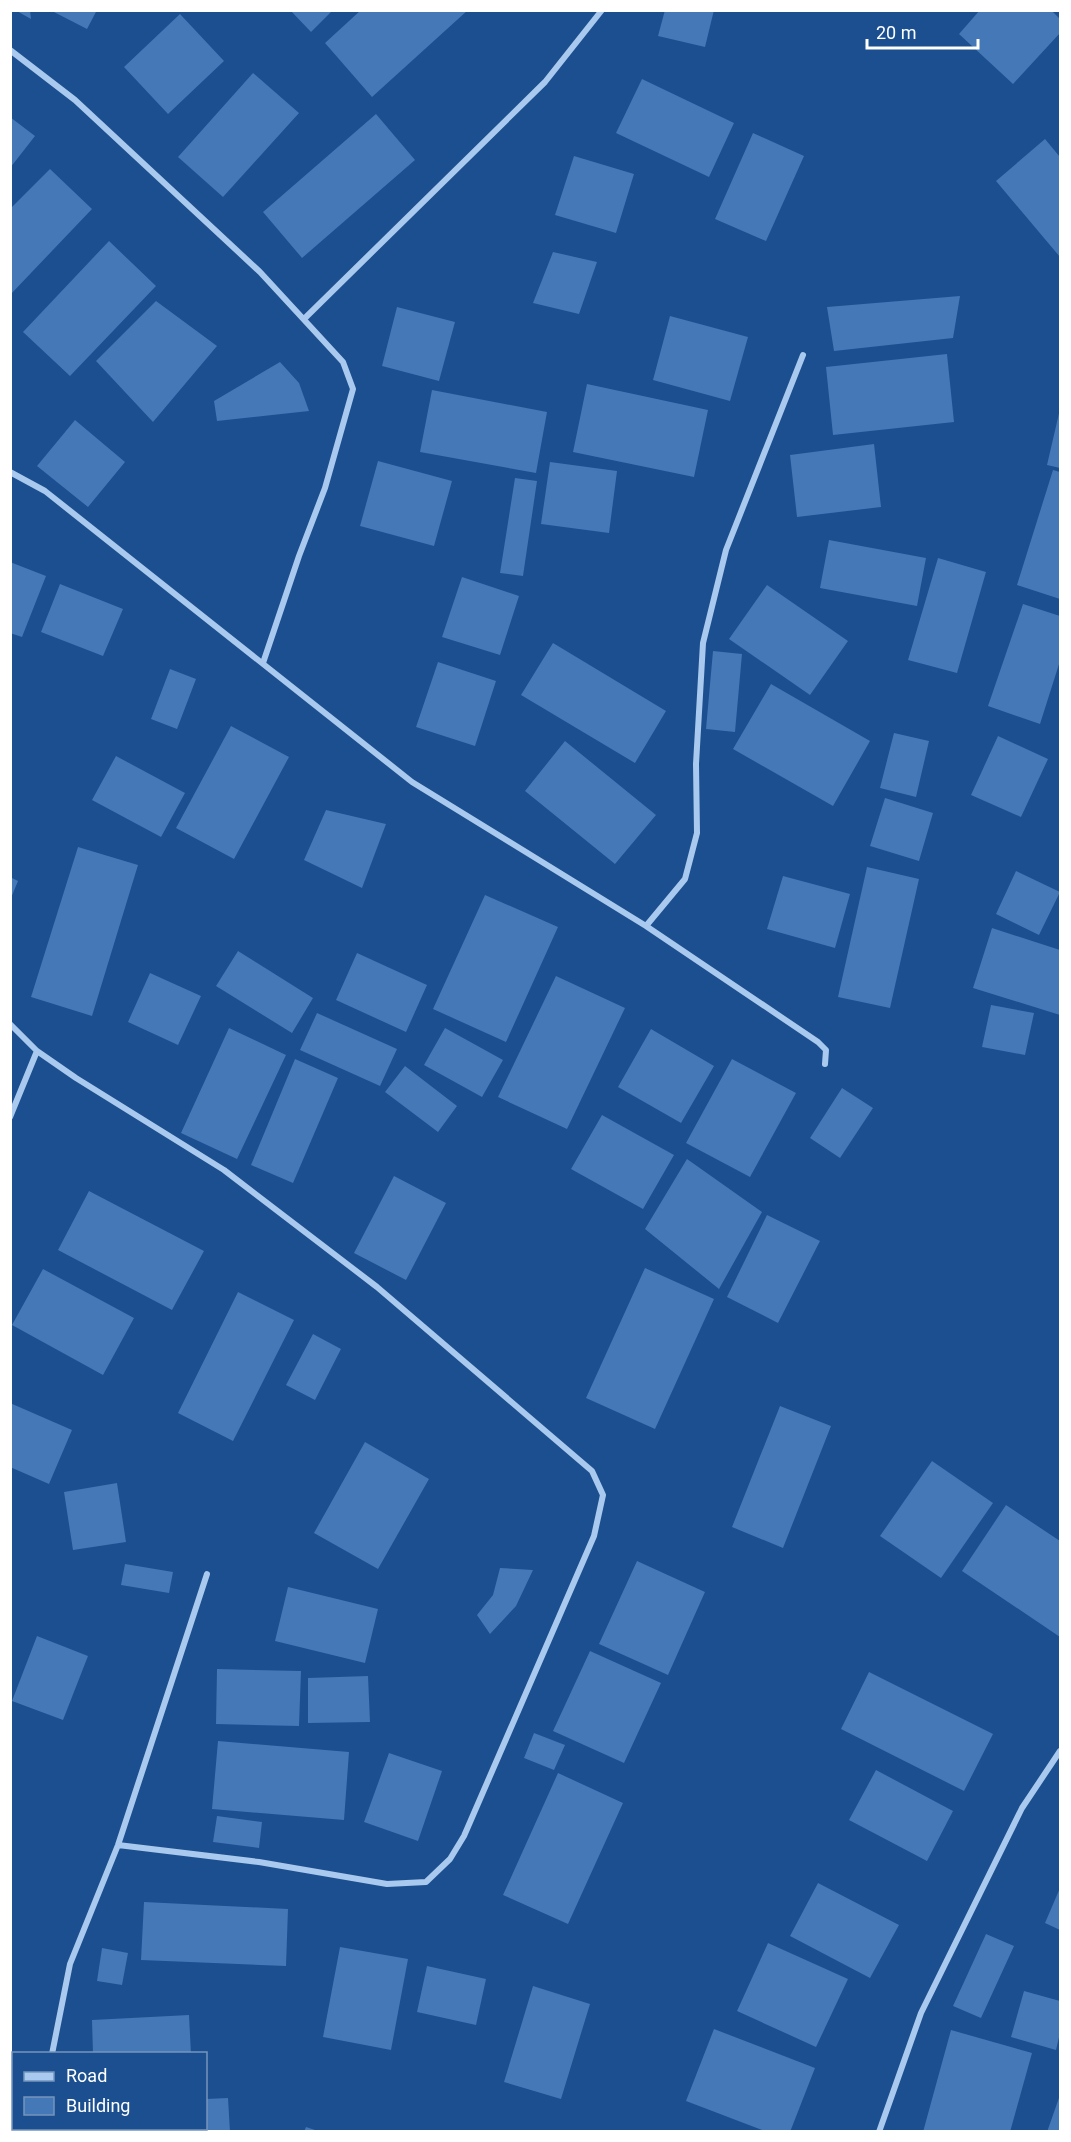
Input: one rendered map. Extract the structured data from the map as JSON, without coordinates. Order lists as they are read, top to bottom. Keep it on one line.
{"legend":["Road","Building"],"scale_bar":"20 m"}
